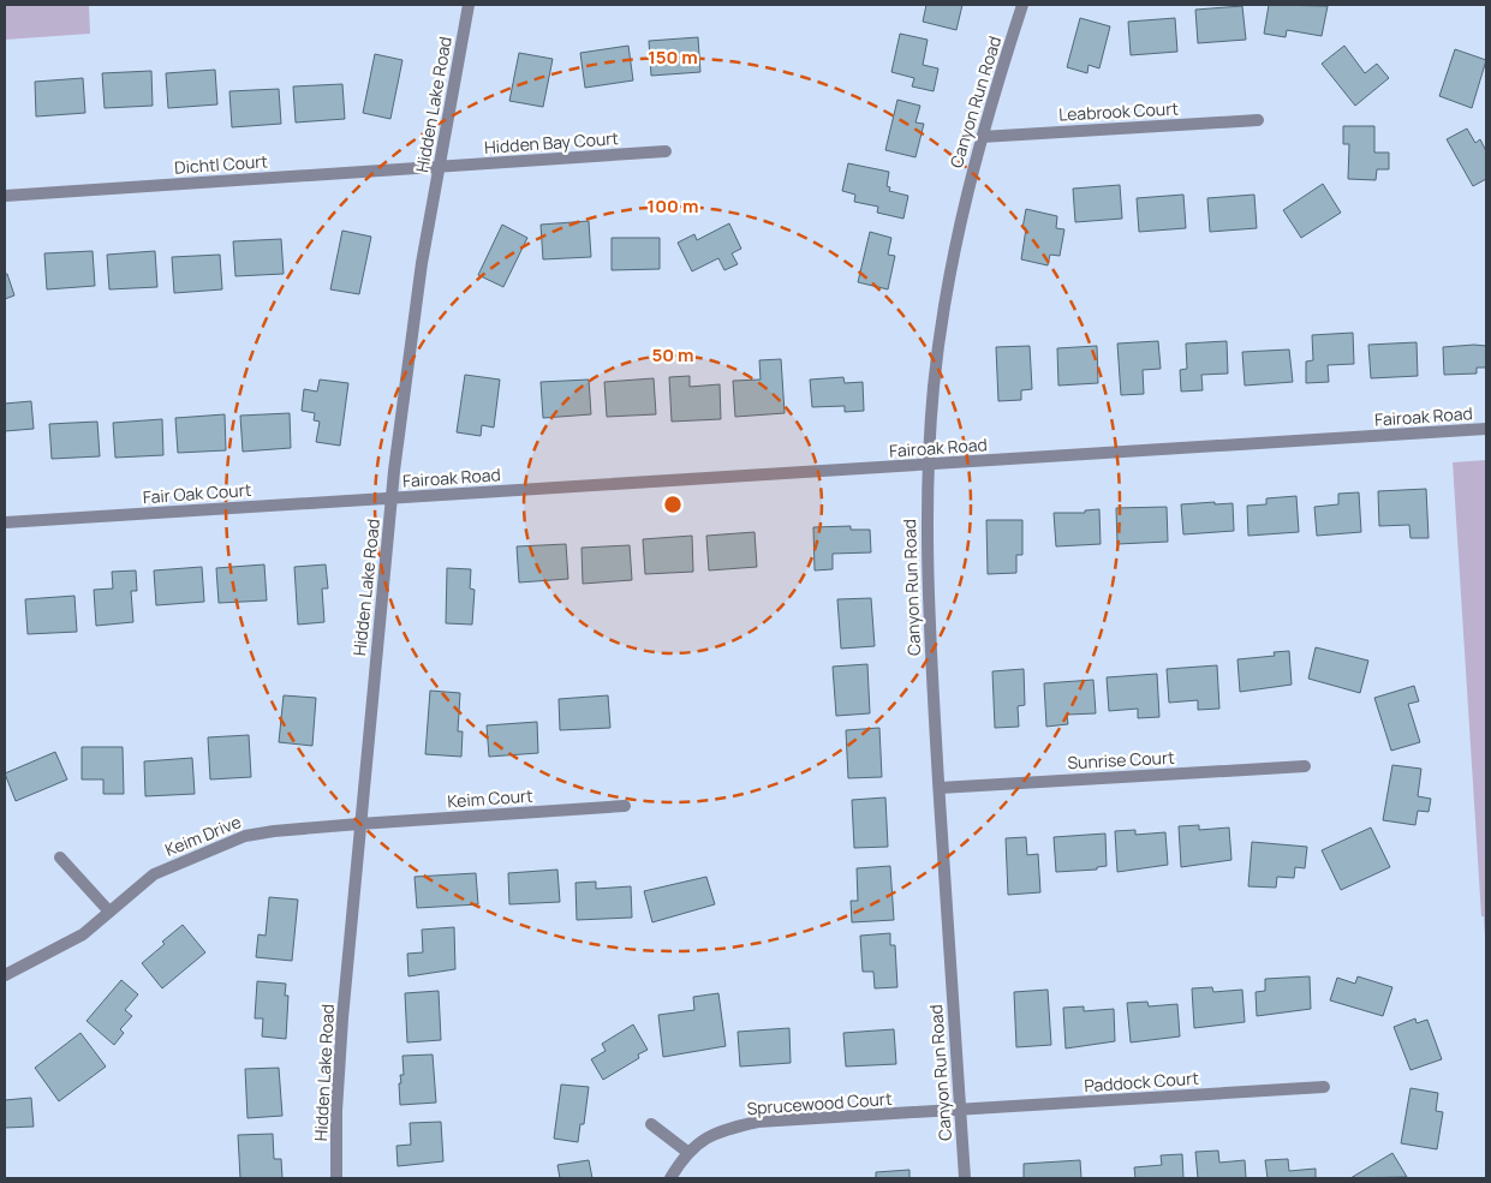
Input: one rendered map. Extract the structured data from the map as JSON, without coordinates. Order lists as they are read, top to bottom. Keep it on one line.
{"streets":{"street":["Canyon Run Road","Hidden Lake Road","Leabrook Court","Hidden Bay Court","Dichtl Court","Fairoak Road","Fair Oak Court","Sunrise Court","Keim Court","Keim Drive","Paddock Court","Sprucewood Court"]},"crossings":[["Canyon Run Road","Leabrook Court"],["Canyon Run Road","Fairoak Road"],["Canyon Run Road","Sunrise Court"],["Canyon Run Road","Paddock Court"],["Canyon Run Road","Sprucewood Court"],["Hidden Lake Road","Hidden Bay Court"],["Hidden Lake Road","Dichtl Court"],["Hidden Lake Road","Fairoak Road"],["Hidden Lake Road","Fair Oak Court"],["Hidden Lake Road","Keim Court"],["Hidden Lake Road","Keim Drive"],["Hidden Bay Court","Dichtl Court"],["Fairoak Road","Fair Oak Court"],["Keim Court","Keim Drive"],["Paddock Court","Sprucewood Court"]],"rings":["150 m","100 m","50 m"]}
